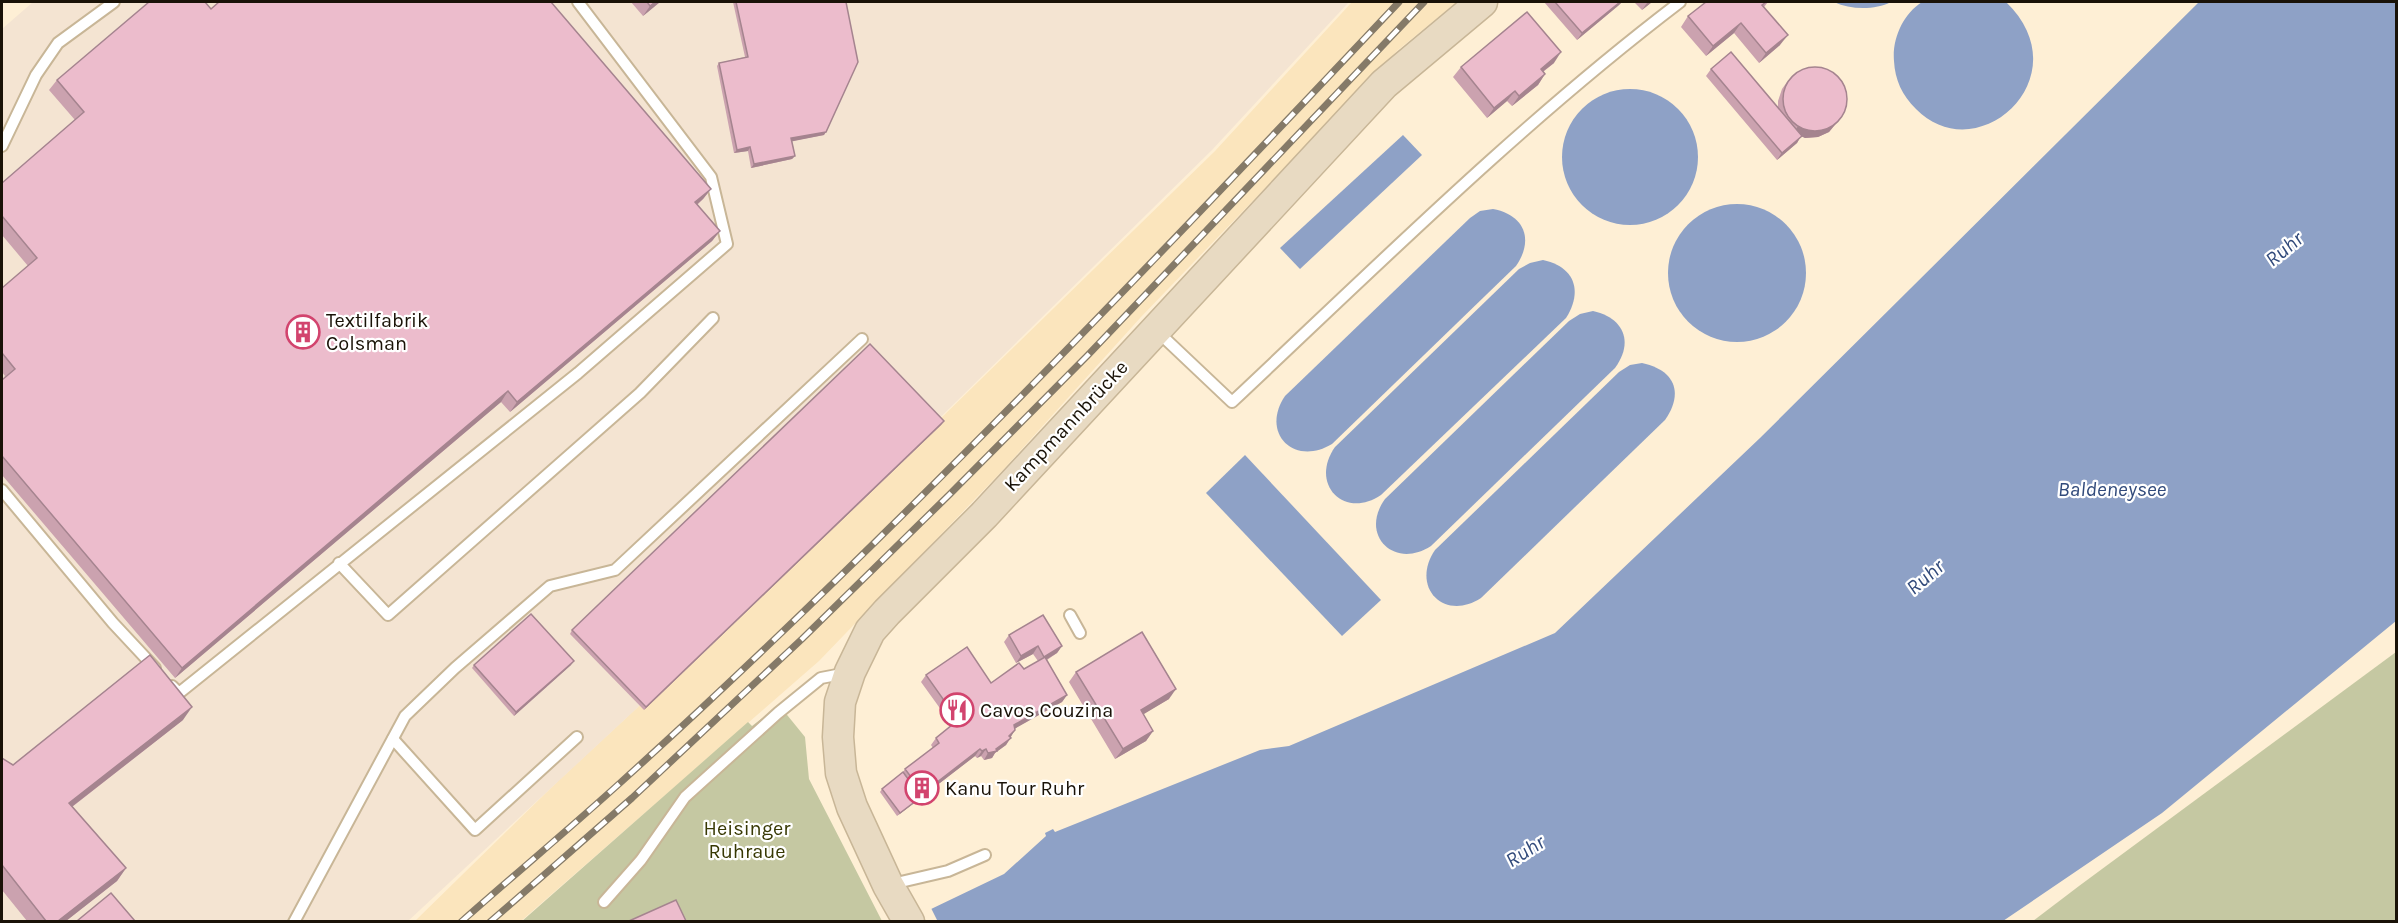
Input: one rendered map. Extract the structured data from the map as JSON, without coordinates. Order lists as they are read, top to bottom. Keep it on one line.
{"streets":{"street":["Kampmannbrücke"]},"water":["Ruhr","Baldeneysee"],"parks":["Heisinger Ruhraue"],"places":{"building":["Textilfabrik Colsman","Kanu Tour Ruhr"],"restaurant":["Cavos Couzina"]}}
